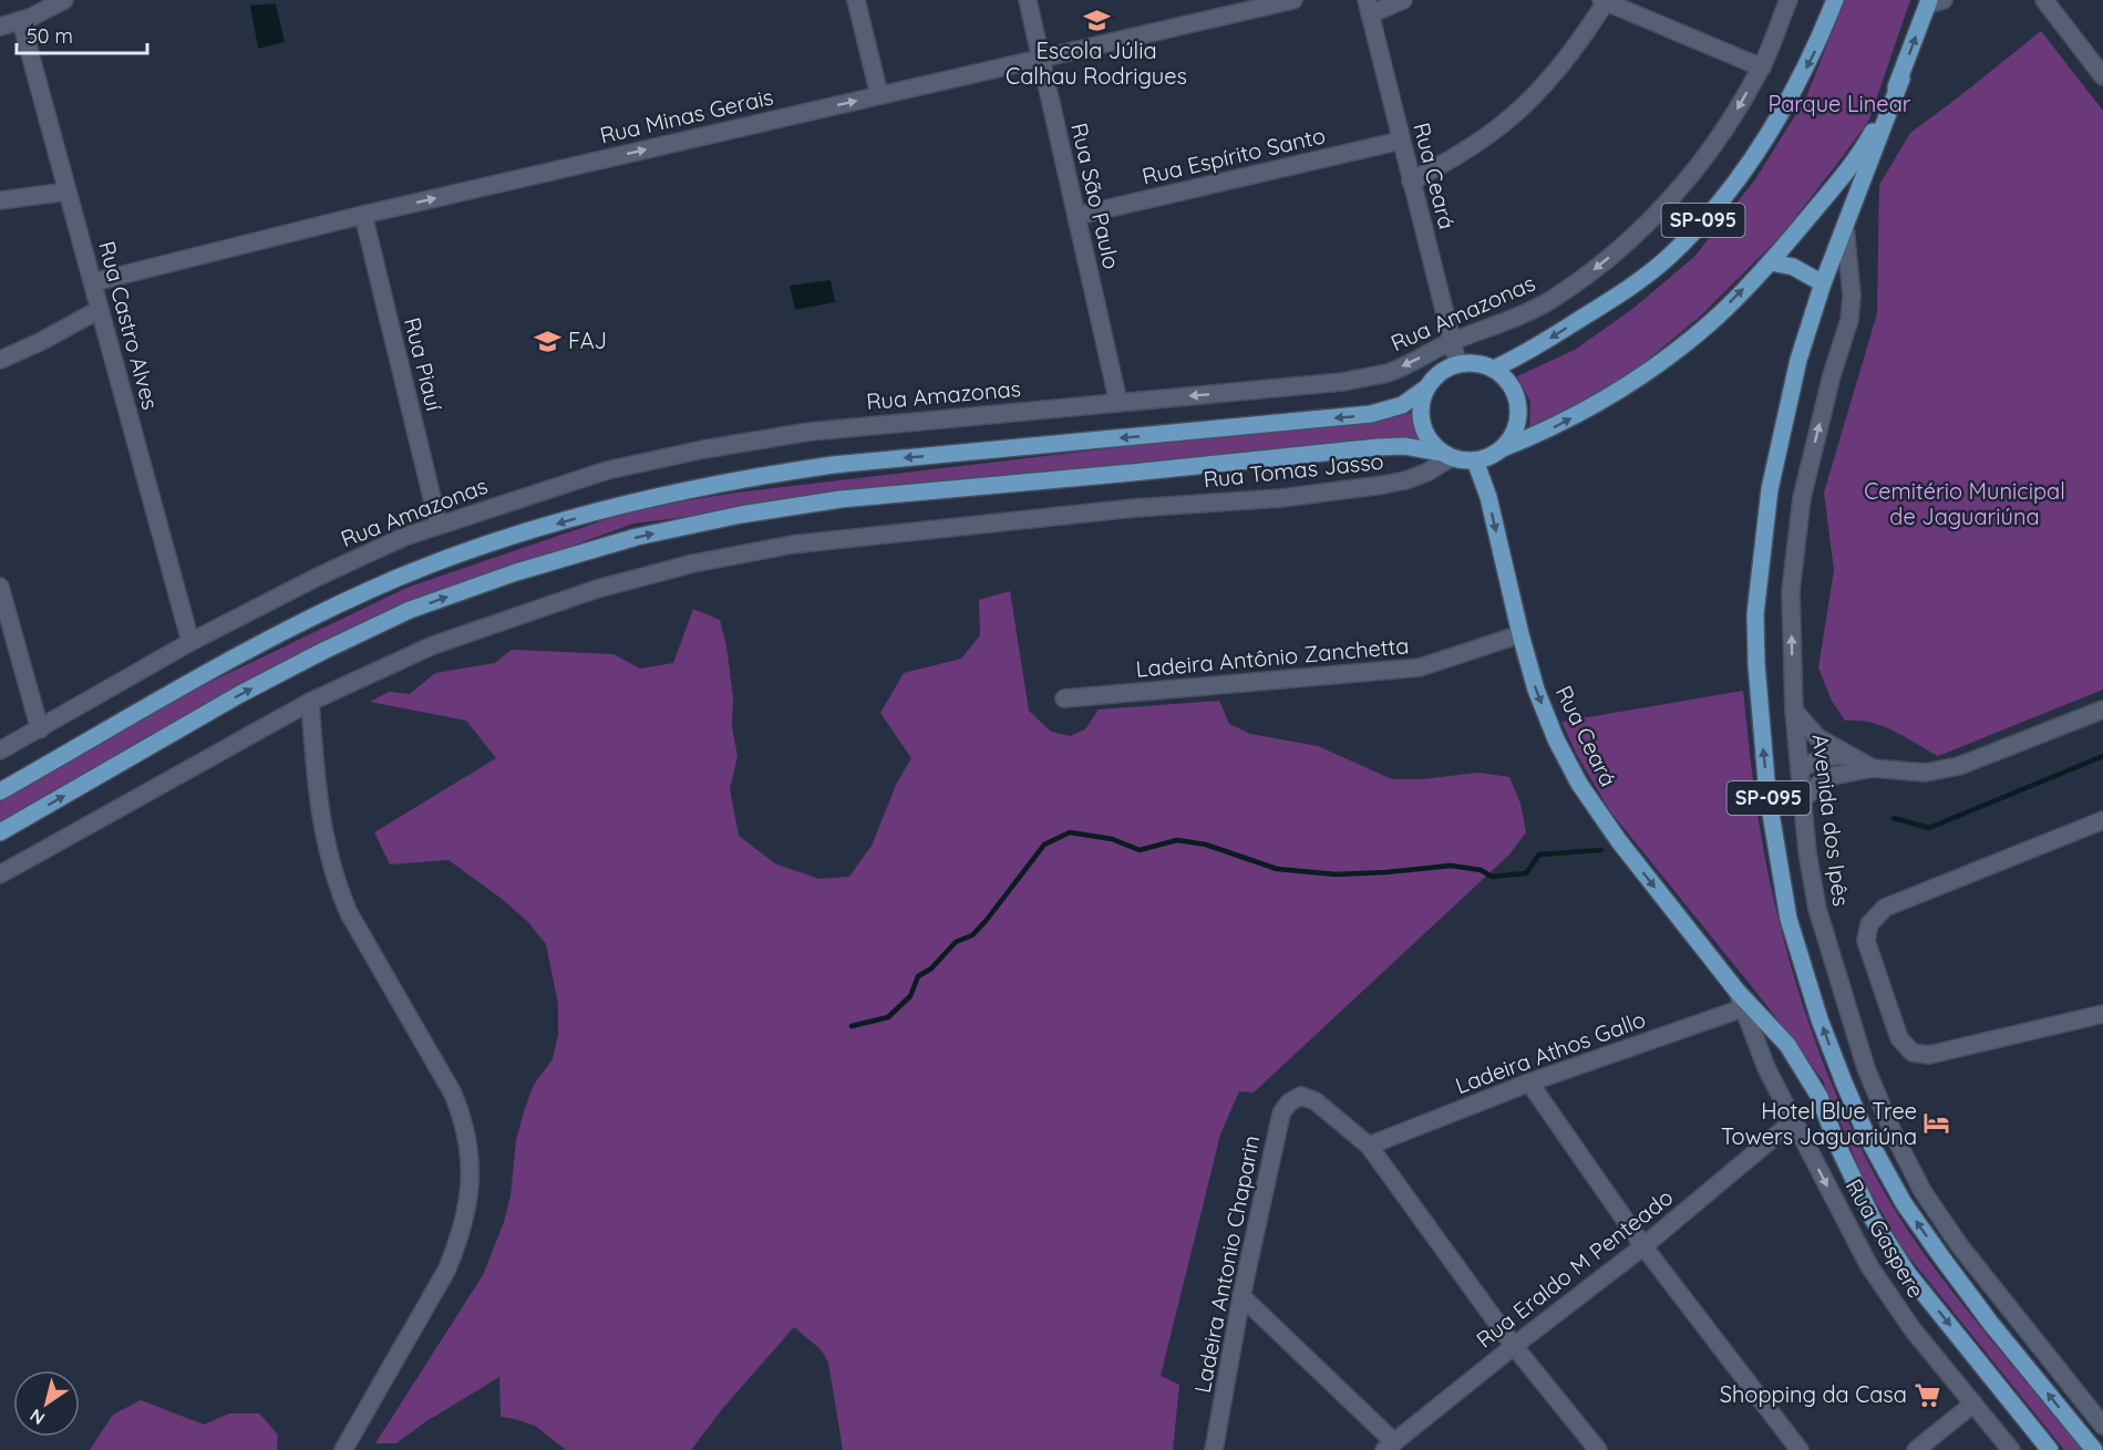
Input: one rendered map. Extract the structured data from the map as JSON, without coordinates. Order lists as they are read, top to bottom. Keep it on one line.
{"streets":{"main road":["Rua Ceará","SP-095"],"street":["Rua Minas Gerais","Rua Espírito Santo","Rua São Paulo","Rua Amazonas","Rua Castro Alves","Rua Piauí","Rua Tomas Jasso","Ladeira Antônio Zanchetta","Avenida dos Ipês","Ladeira Athos Gallo","Rua Gaspere","Ladeira Antonio Chaparin","Rua Eraldo M Penteado"]},"crossings":[["Rua Minas Gerais","Rua São Paulo"],["Rua Minas Gerais","Rua Castro Alves"],["Rua Minas Gerais","Rua Piauí"],["Rua Espírito Santo","Rua Ceará"],["Rua Espírito Santo","Rua São Paulo"],["Rua Ceará","SP-095"],["Rua Ceará","Rua Amazonas"],["Rua Ceará","Rua Tomas Jasso"],["Rua Ceará","Ladeira Antônio Zanchetta"],["Rua Ceará","Ladeira Athos Gallo"],["Rua Ceará","Rua Gaspere"],["Rua São Paulo","Rua Amazonas"],["SP-095","Rua Tomas Jasso"],["SP-095","Avenida dos Ipês"],["Rua Amazonas","Rua Castro Alves"],["Rua Amazonas","Rua Piauí"],["Ladeira Athos Gallo","Rua Gaspere"],["Ladeira Athos Gallo","Ladeira Antonio Chaparin"],["Rua Gaspere","Rua Eraldo M Penteado"]],"one_way":["Rua Minas Gerais","Rua Ceará","Rua Amazonas","Avenida dos Ipês","Rua Gaspere"],"parks":["Parque Linear","Cemitério Municipal de Jaguariúna"],"places":{"school or university":["Escola Júlia Calhau Rodrigues","FAJ"],"hotel":["Hotel Blue Tree Towers Jaguariúna"],"supermarket":["Shopping da Casa"]},"scale_bar":"50 m","north":"bottom left"}
